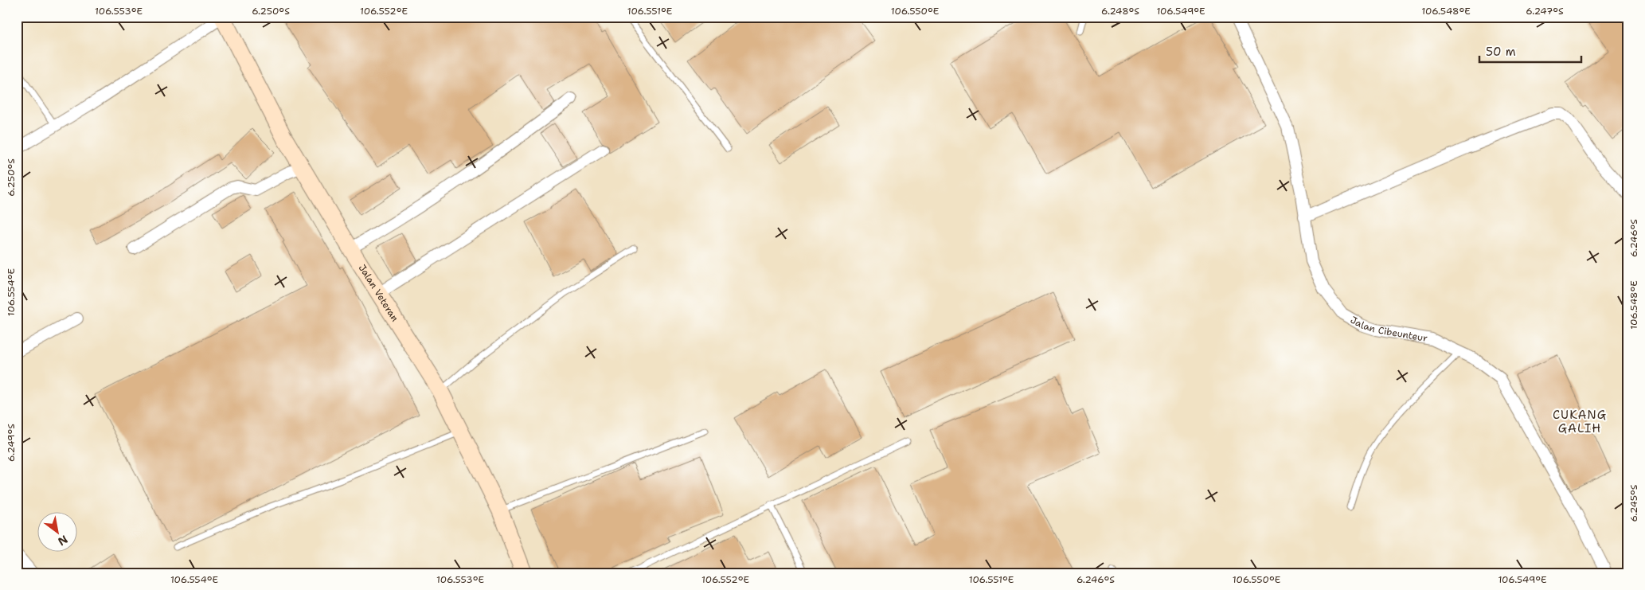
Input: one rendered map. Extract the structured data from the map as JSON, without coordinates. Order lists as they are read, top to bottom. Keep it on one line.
{"streets":{"main road":["Jalan Veteran"],"street":["Jalan Cibeunteur"]},"districts":["CUKANG GALIH"],"scale_bar":"50 m","north":"bottom right","coordinates":["106.553°E","6.250°S","106.552°E","106.551°E","106.550°E","6.248°S","106.549°E","106.548°E","6.247°S","6.246°S","106.554°E","6.249°S","6.245°S"]}
